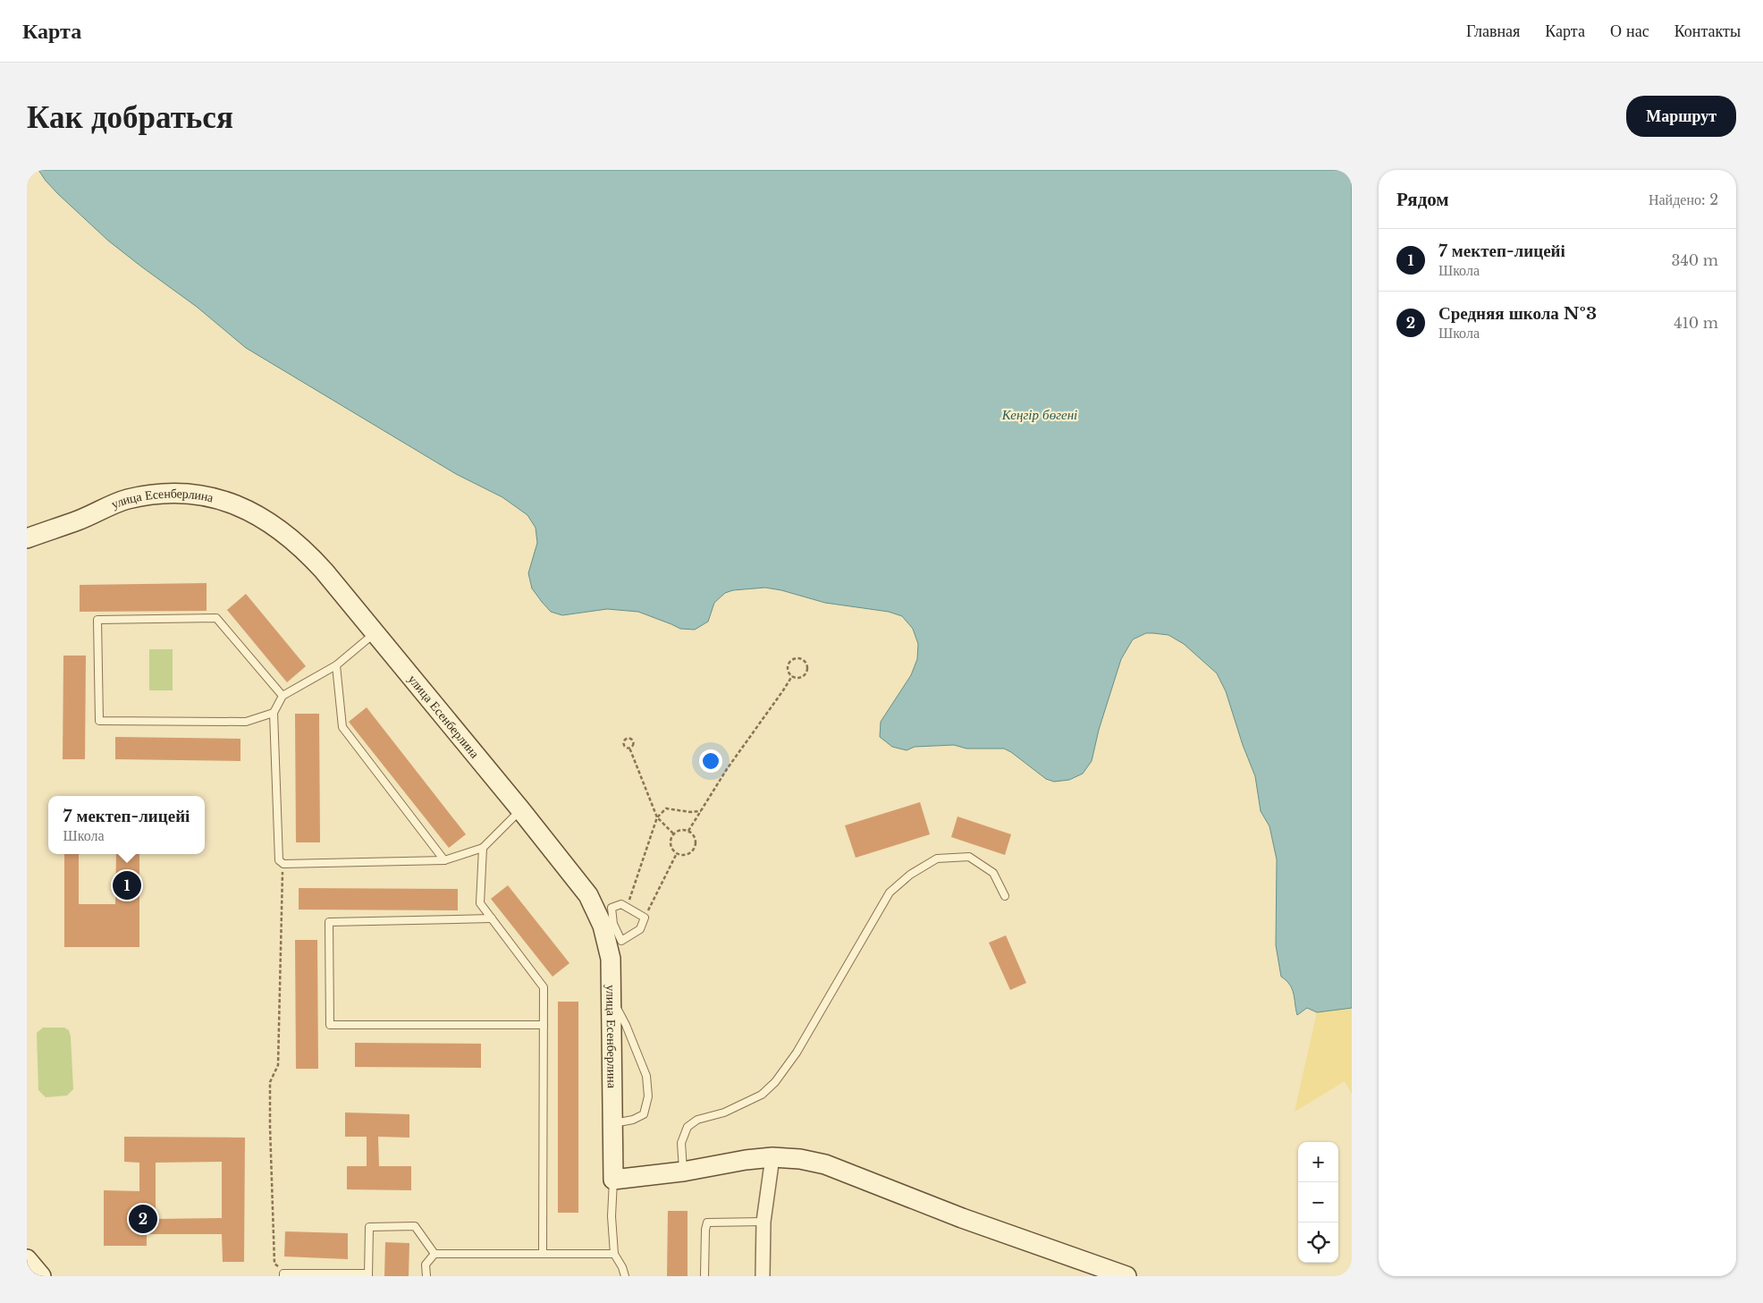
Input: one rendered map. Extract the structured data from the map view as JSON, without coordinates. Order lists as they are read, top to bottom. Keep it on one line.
{"streets":{"street":["улица Есенберлина"]},"water":["Кеңгір бөгені"],"page":{"header":"Карта","nav":["Главная","Карта","О нас","Контакты"],"buttons":"Маршрут","title":"Как добраться","heading":["Рядом","Найдено: 2"],"list":[{"mark":"1","name":"7 мектеп-лицейі","note":"Школа","value":"340 m"},{"mark":"2","name":"Средняя школа №3","note":"Школа","value":"410 m"}],"popup":["7 мектеп-лицейі","Школа"],"pins":["1","2"],"map_buttons":["+","−"]}}
